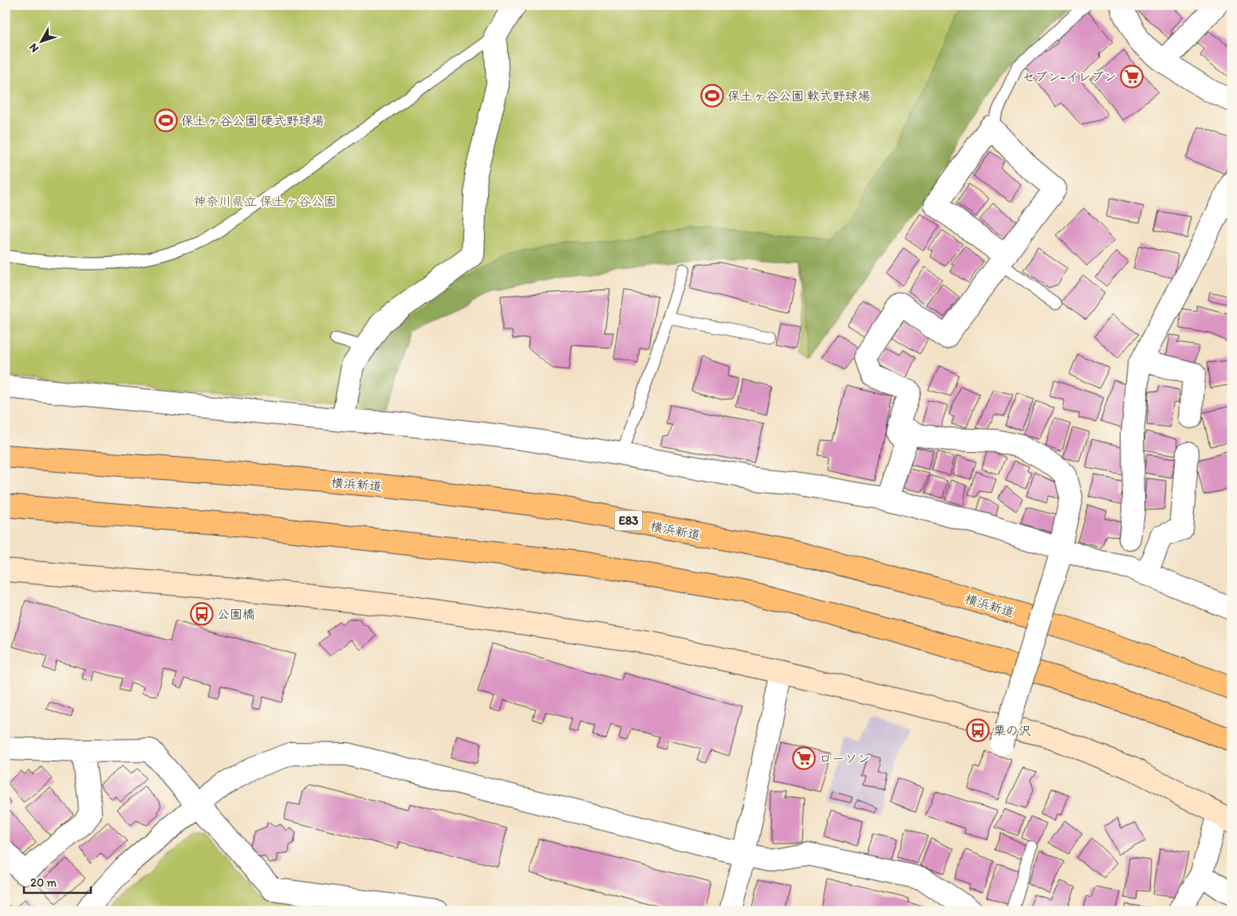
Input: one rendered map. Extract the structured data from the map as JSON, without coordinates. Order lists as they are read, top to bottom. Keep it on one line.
{"streets":{"highway":["横浜新道","E83"]},"parks":["神奈川県立 保土ヶ谷公園"],"places":{"supermarket":["セブン-イレブン","ローソン"],"sports":["保土ヶ谷公園 軟式野球場","保土ヶ谷公園 硬式野球場"],"bus stop":["公園橋","栗の沢"]},"scale_bar":"20 m","north":"bottom left"}
